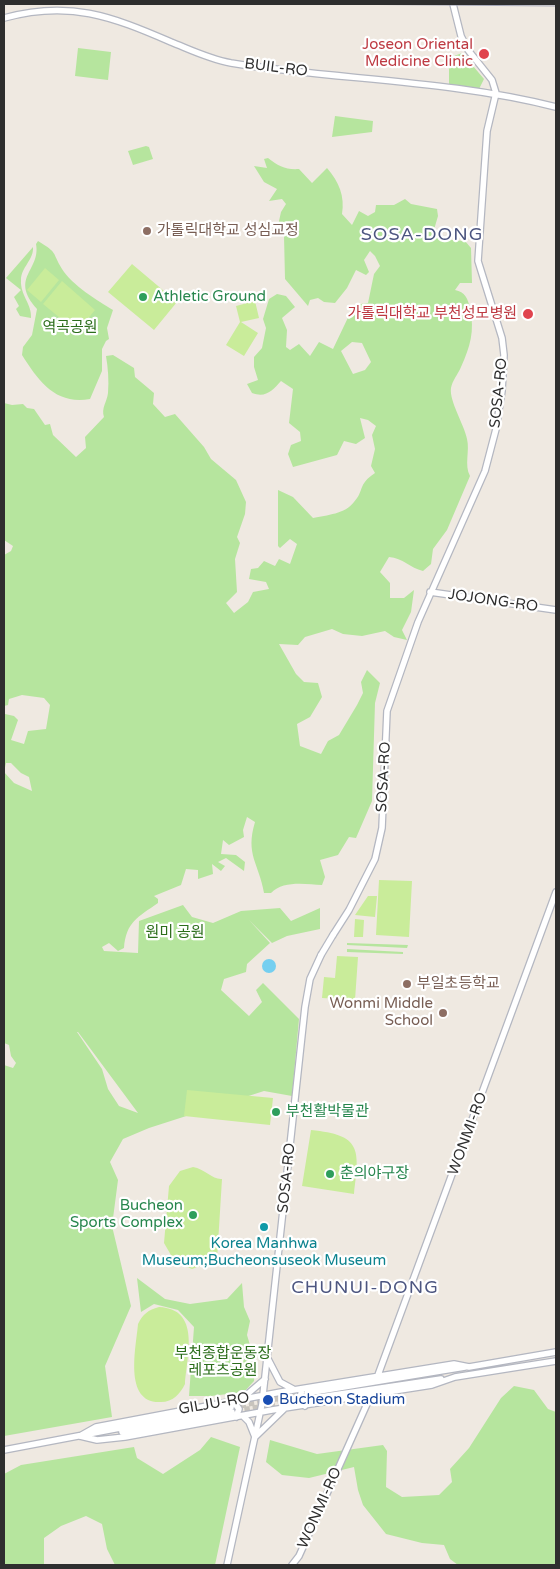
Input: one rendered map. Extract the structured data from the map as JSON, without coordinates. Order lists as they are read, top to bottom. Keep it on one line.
{"streets":{"street":["BUIL-RO","SOSA-RO","JOJONG-RO","WONMI-RO","GILJU-RO"]},"crossings":[["BUIL-RO","SOSA-RO"],["SOSA-RO","JOJONG-RO"],["SOSA-RO","GILJU-RO"],["WONMI-RO","GILJU-RO"]],"districts":["SOSA-DONG","CHUNUI-DONG"],"parks":["역곡공원","원미 공원","부천종합운동장 레포츠공원"],"places":["Joseon Oriental Medicine Clinic","가톨릭대학교 성심교정","Athletic Ground","가톨릭대학교 부천성모병원","부일초등학교","Wonmi Middle School","부천활박물관","춘의야구장","Bucheon Sports Complex","Korea Manhwa Museum;Bucheonsuseok Museum","Bucheon Stadium"]}
